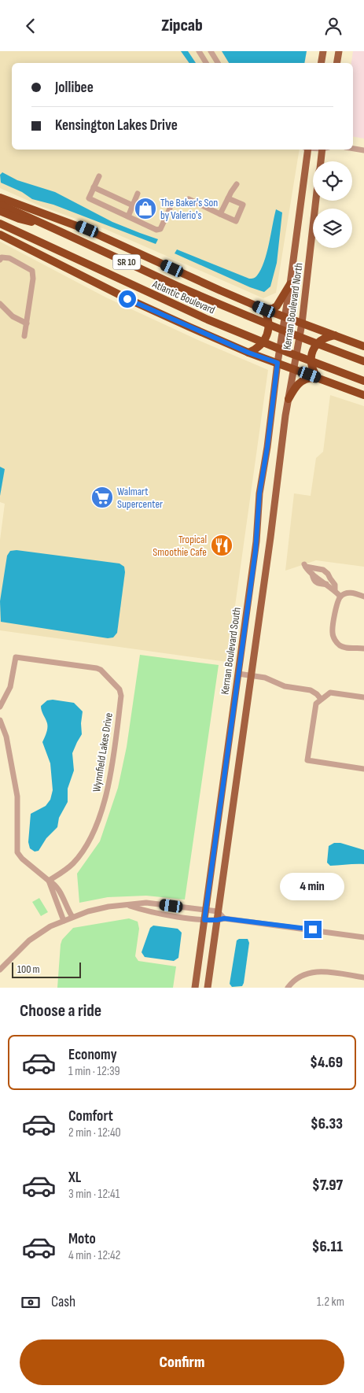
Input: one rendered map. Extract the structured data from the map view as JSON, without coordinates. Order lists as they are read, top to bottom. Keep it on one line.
{"streets":{"highway":["SR 10","Atlantic Boulevard"],"main road":["Kernan Boulevard North","Kernan Boulevard South"],"street":["Wynnfield Lakes Drive"]},"crossings":[["Kernan Boulevard North","Kernan Boulevard South"]],"places":{"shop":["The Baker's Son by Valerio's"],"supermarket":["Walmart Supercenter"],"restaurant":["Tropical Smoothie Cafe"]},"scale_bar":"100 m","page":{"header":"Zipcab","banner":["Jollibee","Kensington Lakes Drive"],"bubble":"4 min","scale":"100 m","heading":"Choose a ride","list":[{"name":"Economy","note":"1 min · 12:39","value":"$4.69"},{"name":"Comfort","note":"2 min · 12:40","value":"$6.33"},{"name":"XL","note":"3 min · 12:41","value":"$7.97"},{"name":"Moto","note":"4 min · 12:42","value":"$6.11"}],"pay":["Cash","1.2 km"],"buttons":"Confirm"}}
